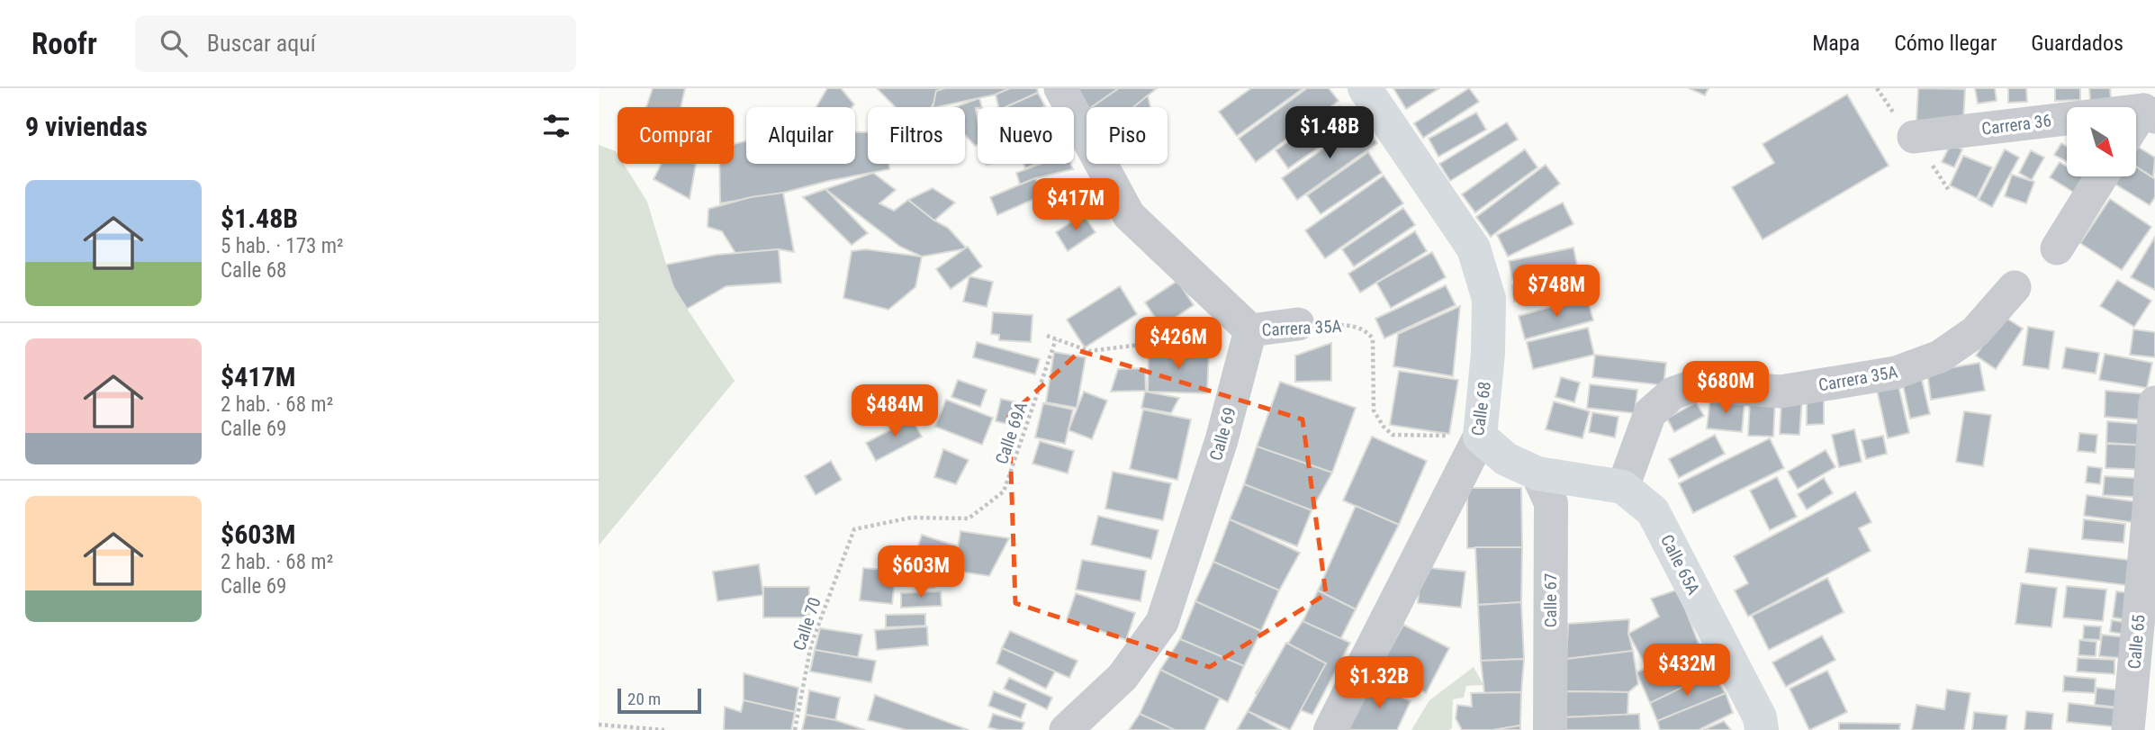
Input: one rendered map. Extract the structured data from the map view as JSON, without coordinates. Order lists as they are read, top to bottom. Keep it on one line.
{"streets":{"main road":["Calle 68","Calle 65A"],"street":["Carrera 36","Carrera 35A","Calle 69","Calle 67","Calle 65"],"path":["Calle 69A","Calle 70"]},"crossings":[["Carrera 35A","Calle 68"],["Carrera 35A","Calle 69A"],["Carrera 35A","Calle 69"],["Carrera 35A","Calle 65A"],["Calle 69A","Calle 70"]],"scale_bar":"20 m","north":"bottom right","page":{"header":"Roofr","search":"Buscar aquí","nav":["Mapa","Cómo llegar","Guardados"],"heading":"9 viviendas","price":["$1.48B","$417M","$748M","$426M","$680M","$484M","$603M","$432M","$1.32B"],"chip":["Comprar","Alquilar","Filtros","Nuevo","Piso"],"list":[{"name":"$1.48B","note":"5 hab. · 173 m² · Calle 68"},{"name":"$417M","note":"2 hab. · 68 m² · Calle 69"},{"name":"$603M","note":"2 hab. · 68 m² · Calle 69"}],"scale":"20 m"}}
